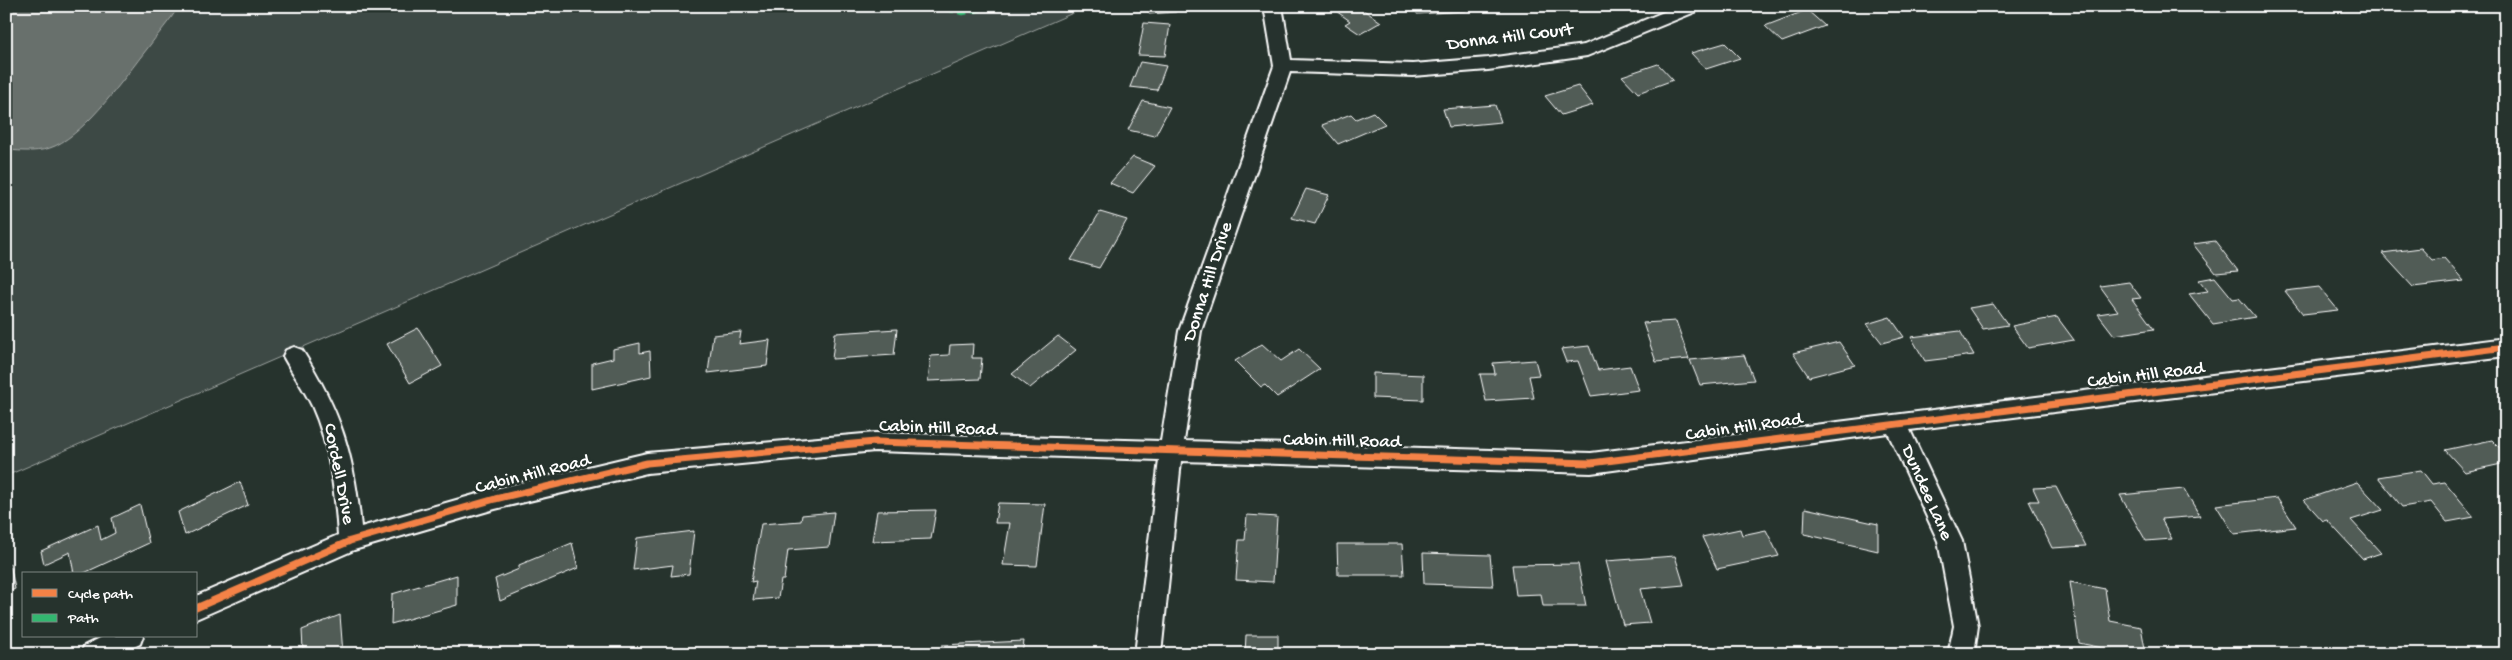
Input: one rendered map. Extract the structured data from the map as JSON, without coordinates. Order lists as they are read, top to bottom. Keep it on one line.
{"streets":{"street":["Donna Hill Court","Donna Hill Drive","Cabin Hill Road","Cordell Drive","Dundee Lane"]},"crossings":[["Donna Hill Court","Donna Hill Drive"],["Donna Hill Drive","Cabin Hill Road"],["Cabin Hill Road","Cordell Drive"],["Cabin Hill Road","Dundee Lane"]],"legend":["Cycle path","Path"]}
